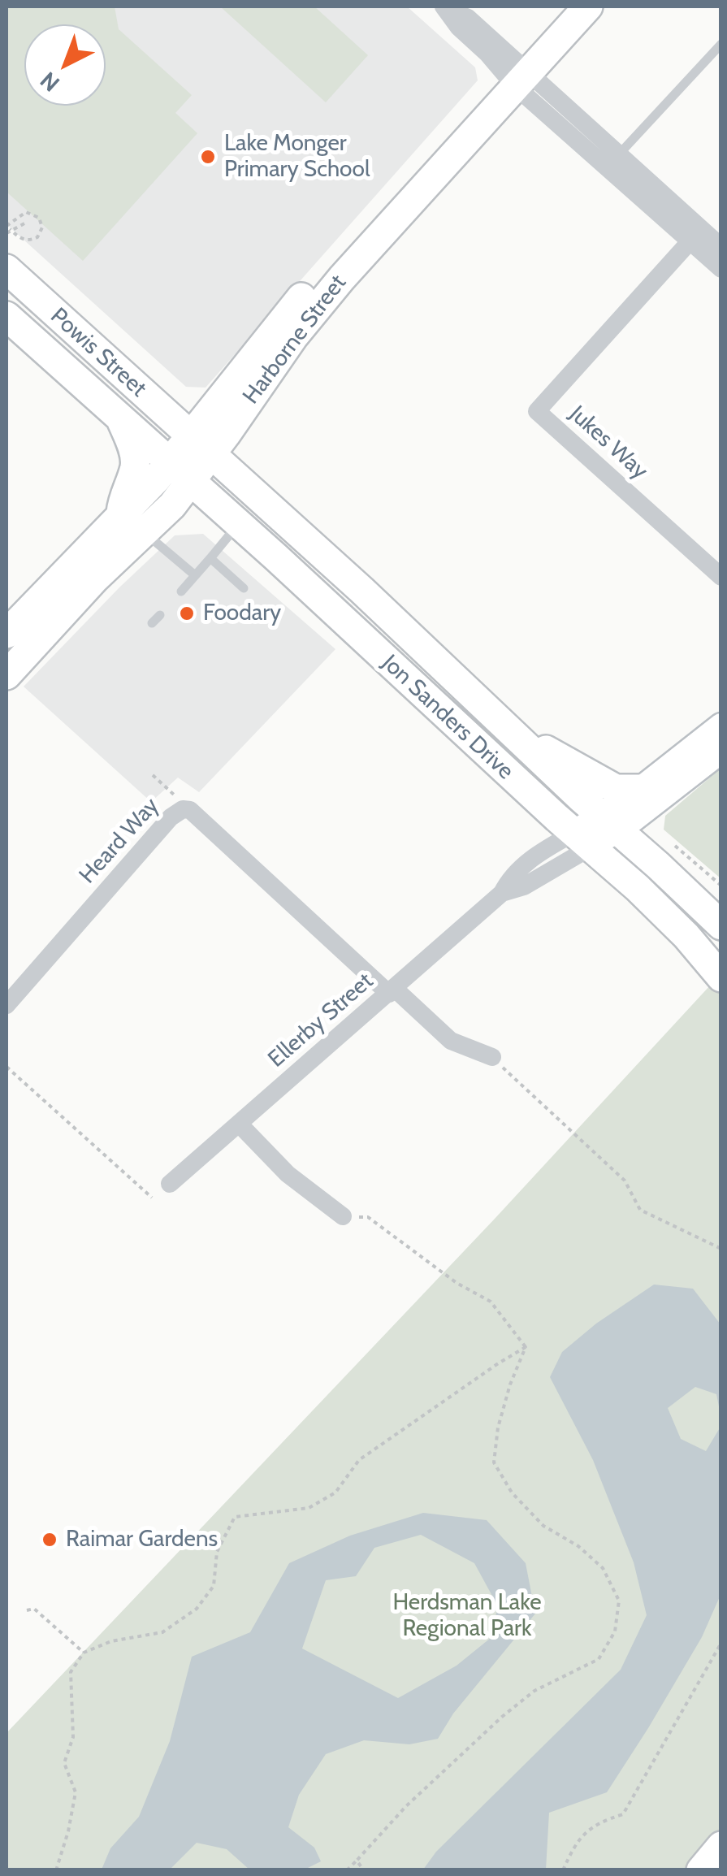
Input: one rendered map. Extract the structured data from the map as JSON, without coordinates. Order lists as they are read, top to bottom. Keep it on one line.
{"streets":{"main road":["Harborne Street","Powis Street","Jon Sanders Drive"],"street":["Jukes Way","Heard Way","Ellerby Street"]},"crossings":[["Harborne Street","Powis Street"],["Harborne Street","Jon Sanders Drive"],["Powis Street","Jon Sanders Drive"],["Jon Sanders Drive","Ellerby Street"],["Heard Way","Ellerby Street"]],"parks":["Herdsman Lake Regional Park"],"places":["Lake Monger Primary School","Foodary","Raimar Gardens"],"north":"bottom left"}
